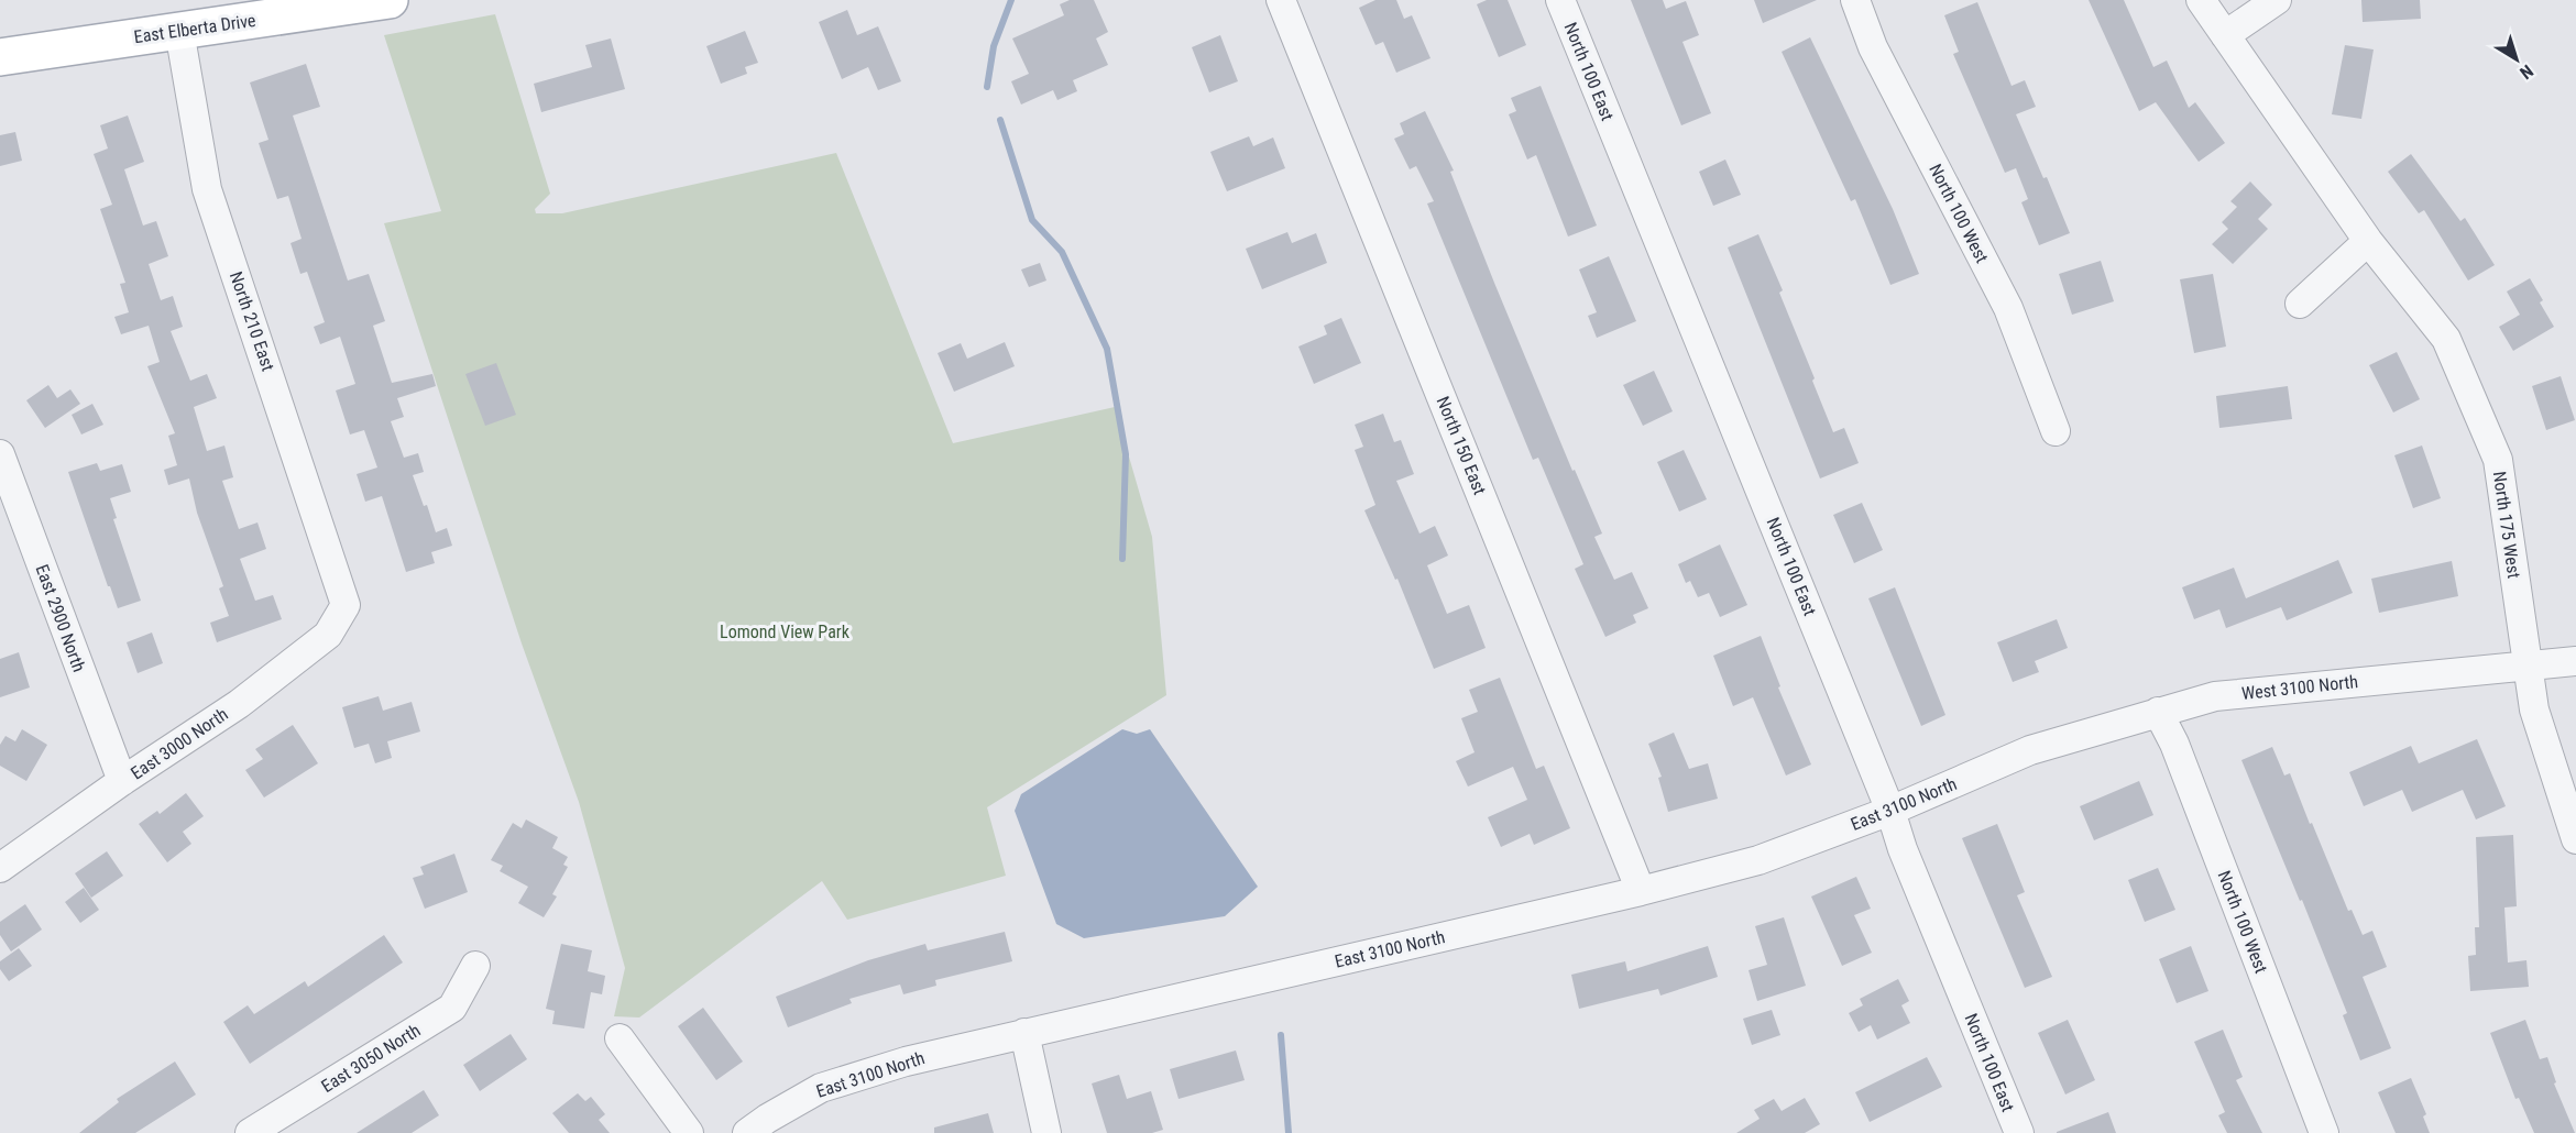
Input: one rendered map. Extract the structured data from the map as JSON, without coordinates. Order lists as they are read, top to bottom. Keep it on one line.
{"streets":{"main road":["East Elberta Drive"],"street":["North 100 East","North 100 West","North 210 East","North 150 East","North 175 West","East 2900 North","West 3100 North","East 3000 North","East 3100 North","East 3050 North"]},"crossings":[["East Elberta Drive","North 210 East"],["North 100 East","East 3100 North"],["North 100 West","West 3100 North"],["North 210 East","East 3000 North"],["North 150 East","East 3100 North"],["North 175 West","West 3100 North"],["East 2900 North","East 3000 North"],["West 3100 North","East 3100 North"]],"parks":["Lomond View Park"],"north":"bottom right"}
